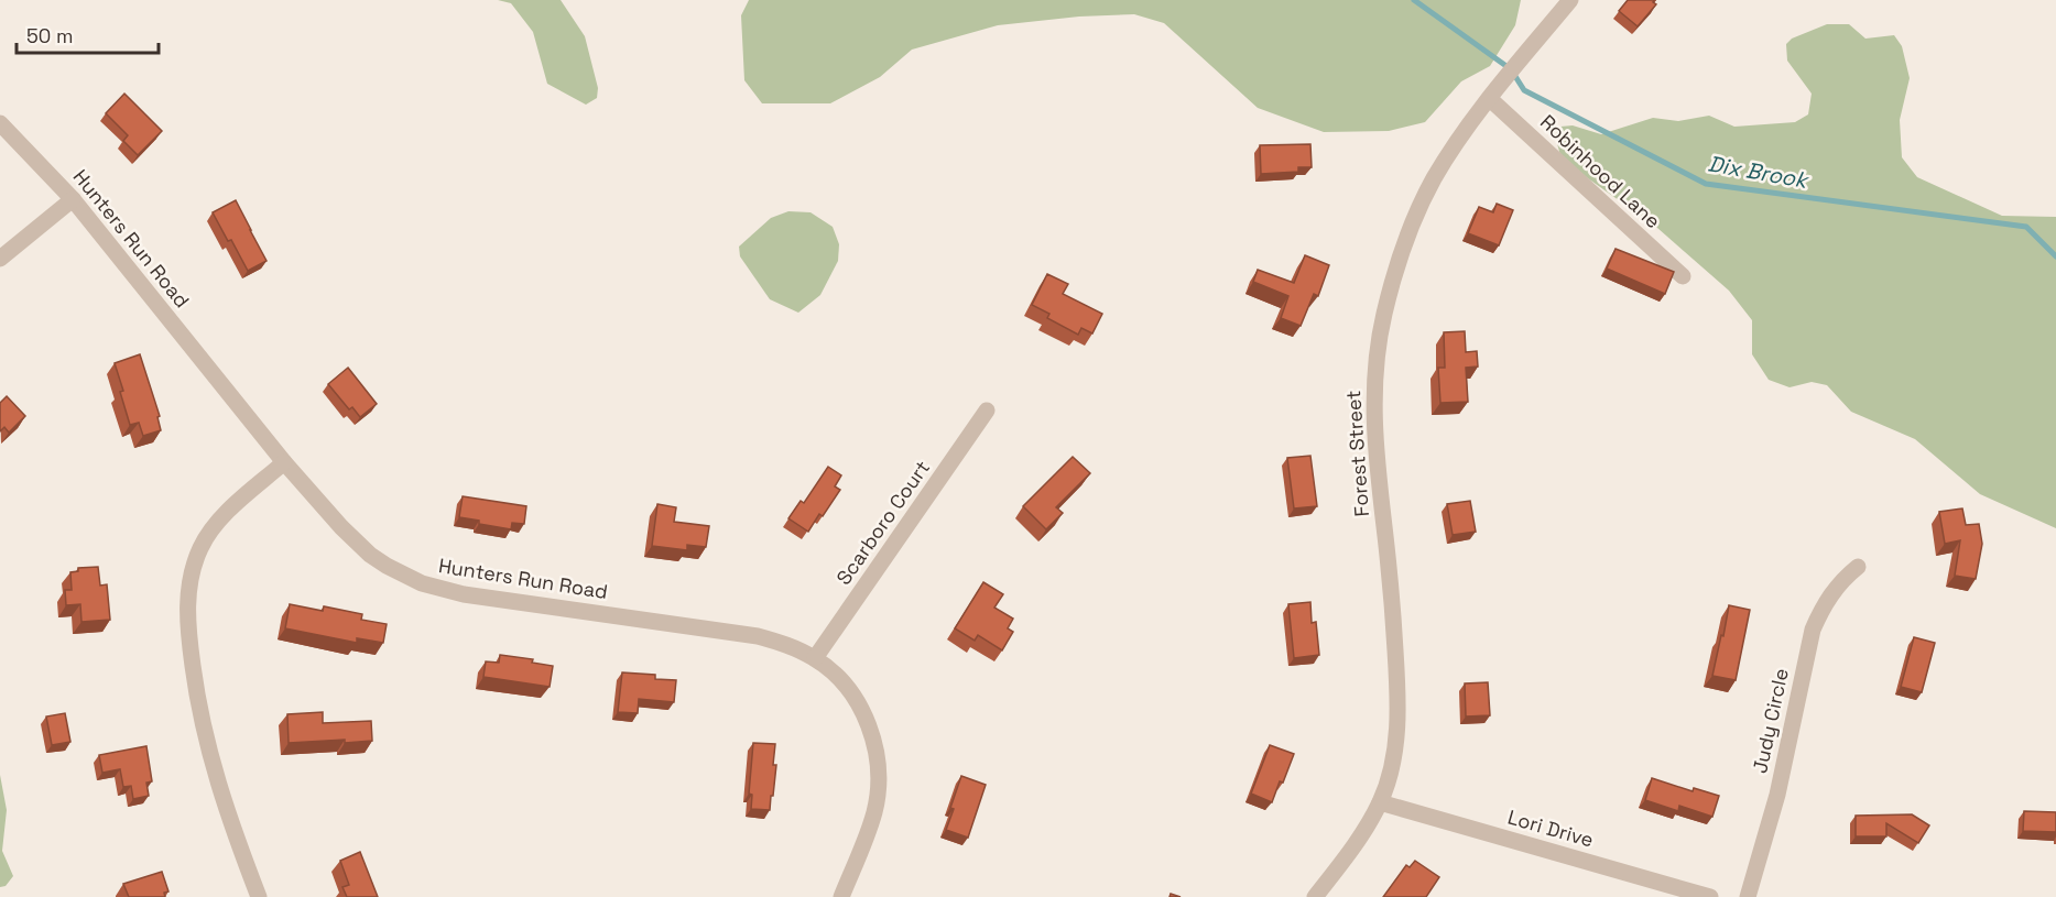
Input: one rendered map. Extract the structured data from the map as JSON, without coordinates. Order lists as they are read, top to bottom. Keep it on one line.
{"streets":{"street":["Robinhood Lane","Hunters Run Road","Forest Street","Scarboro Court","Judy Circle","Lori Drive"]},"crossings":[["Robinhood Lane","Forest Street"],["Hunters Run Road","Scarboro Court"],["Forest Street","Lori Drive"]],"water":["Dix Brook"],"scale_bar":"50 m"}
